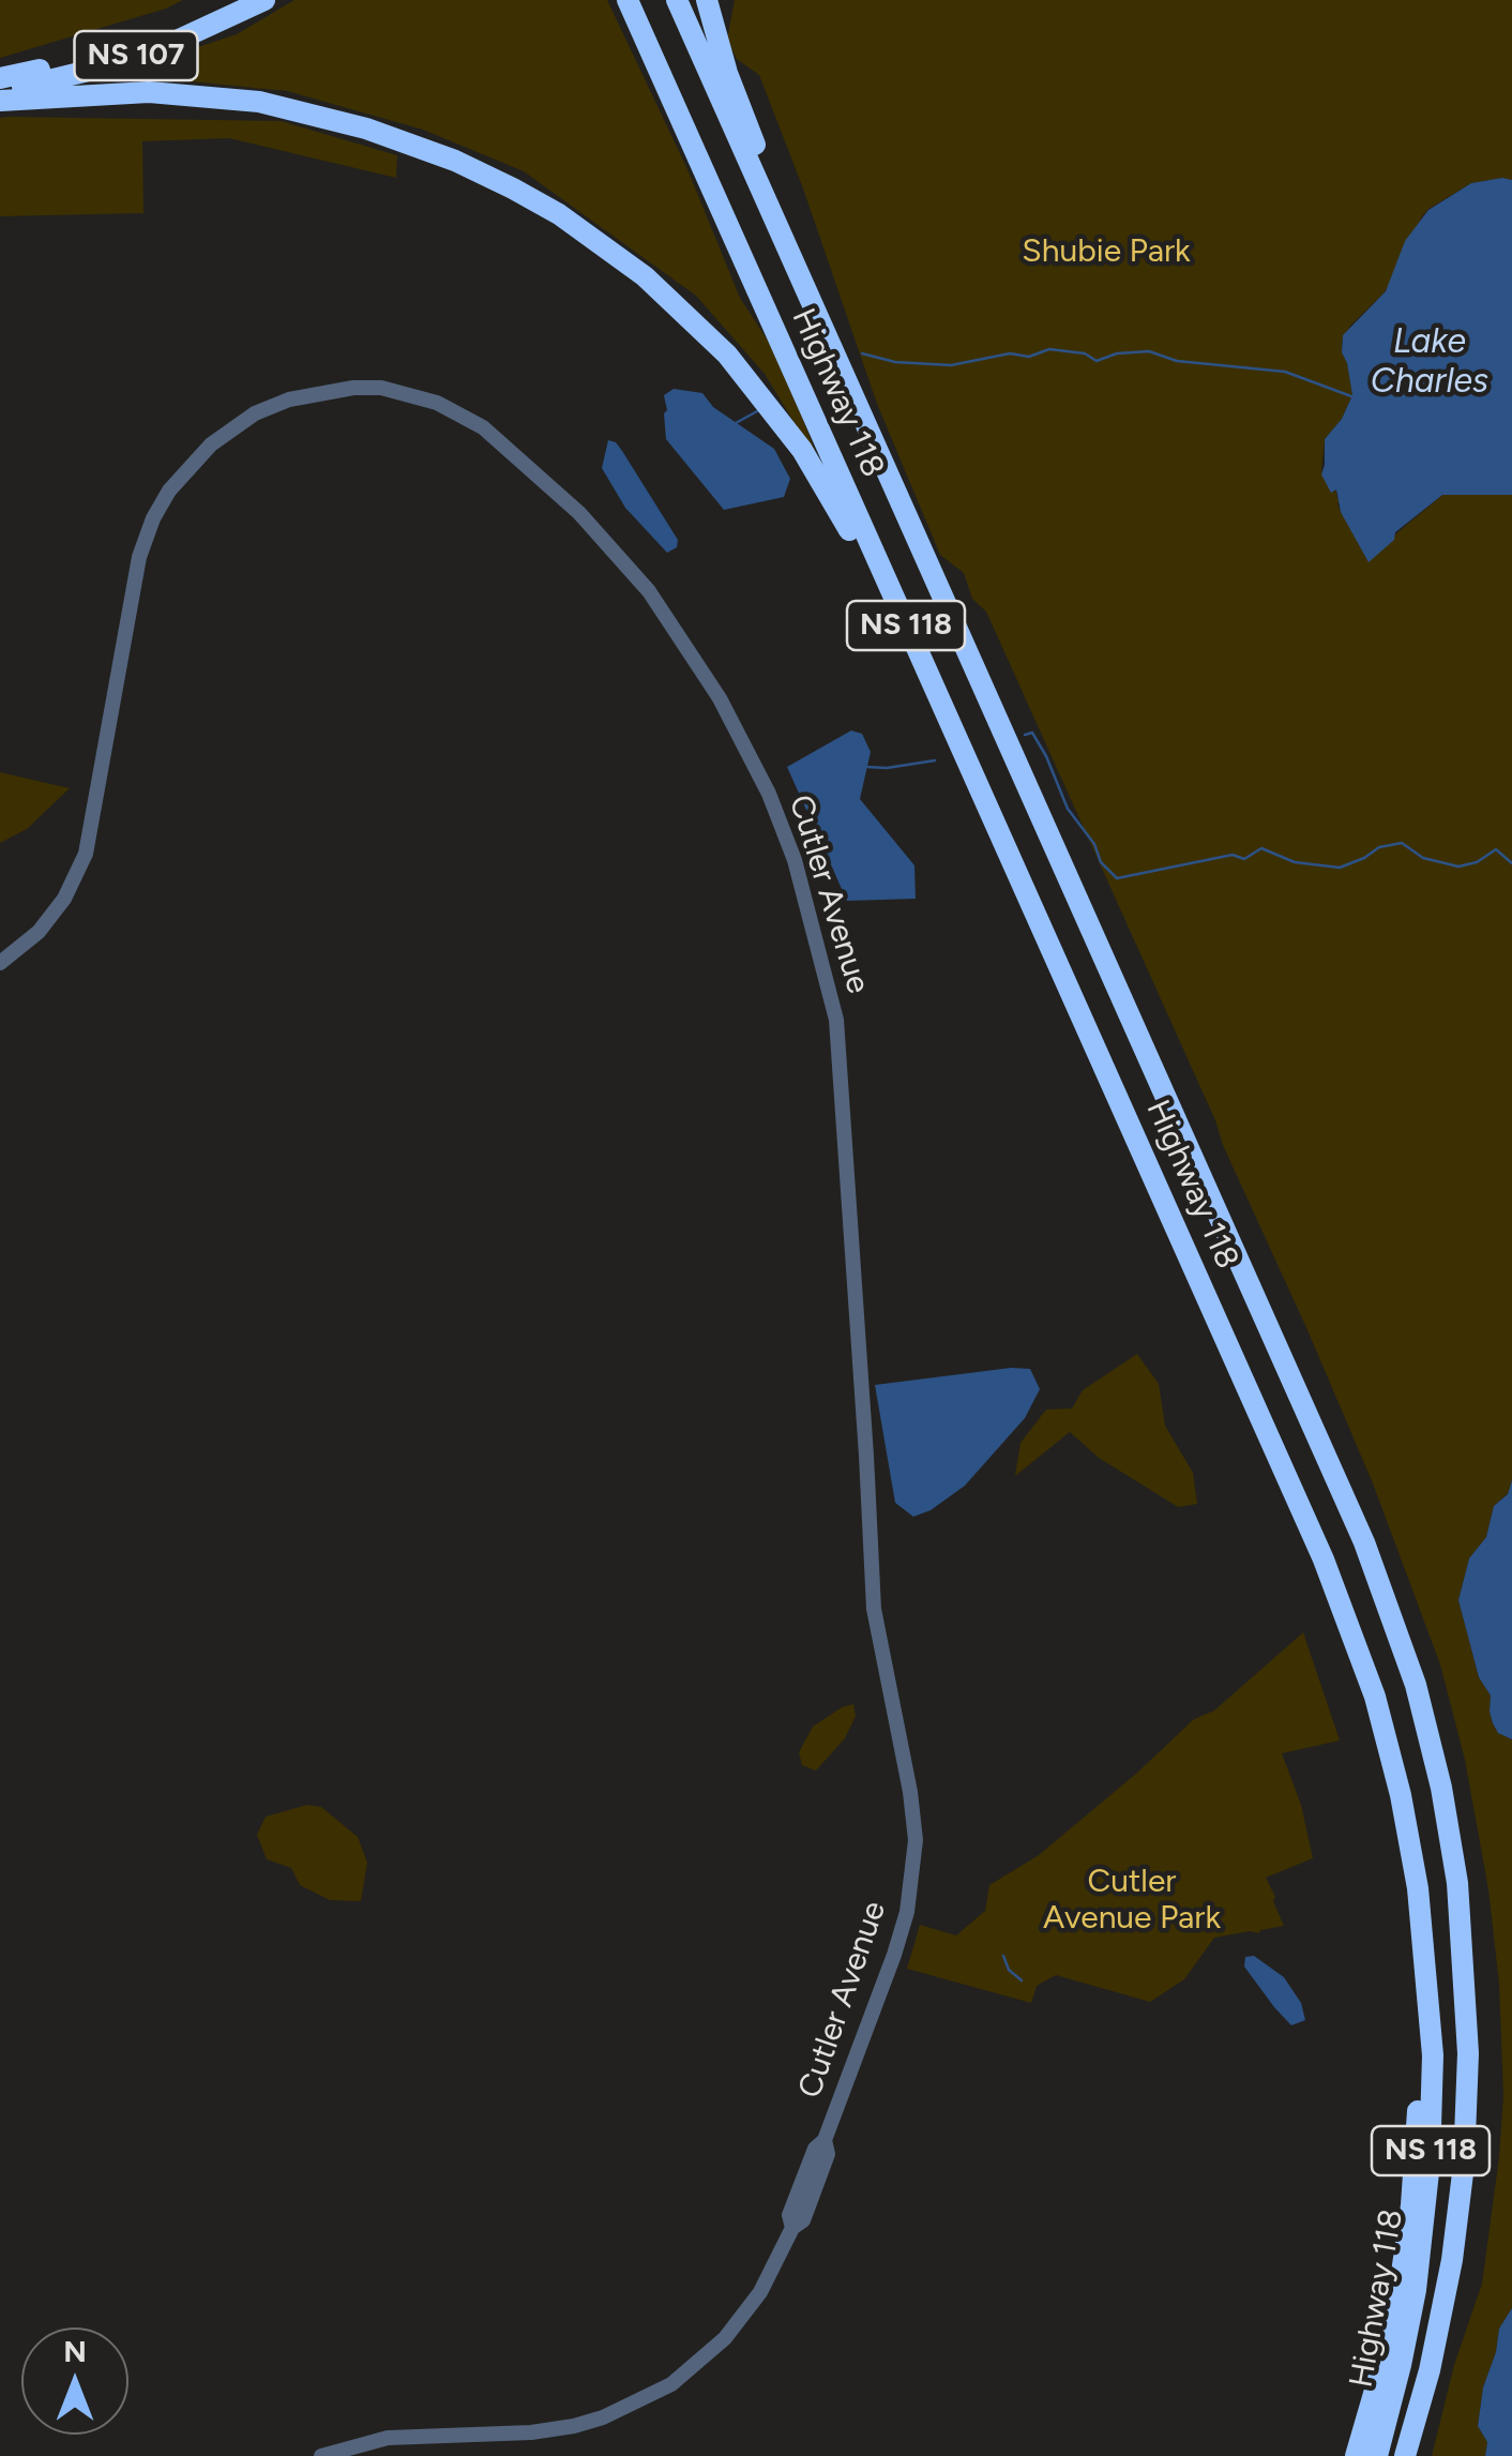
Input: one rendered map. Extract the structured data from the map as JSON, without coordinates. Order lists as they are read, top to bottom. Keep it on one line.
{"streets":{"highway":["NS 107","Highway 118","NS 118"],"street":["Cutler Avenue"]},"water":["Lake Charles"],"parks":["Shubie Park","Cutler Avenue Park"],"north":"top"}
